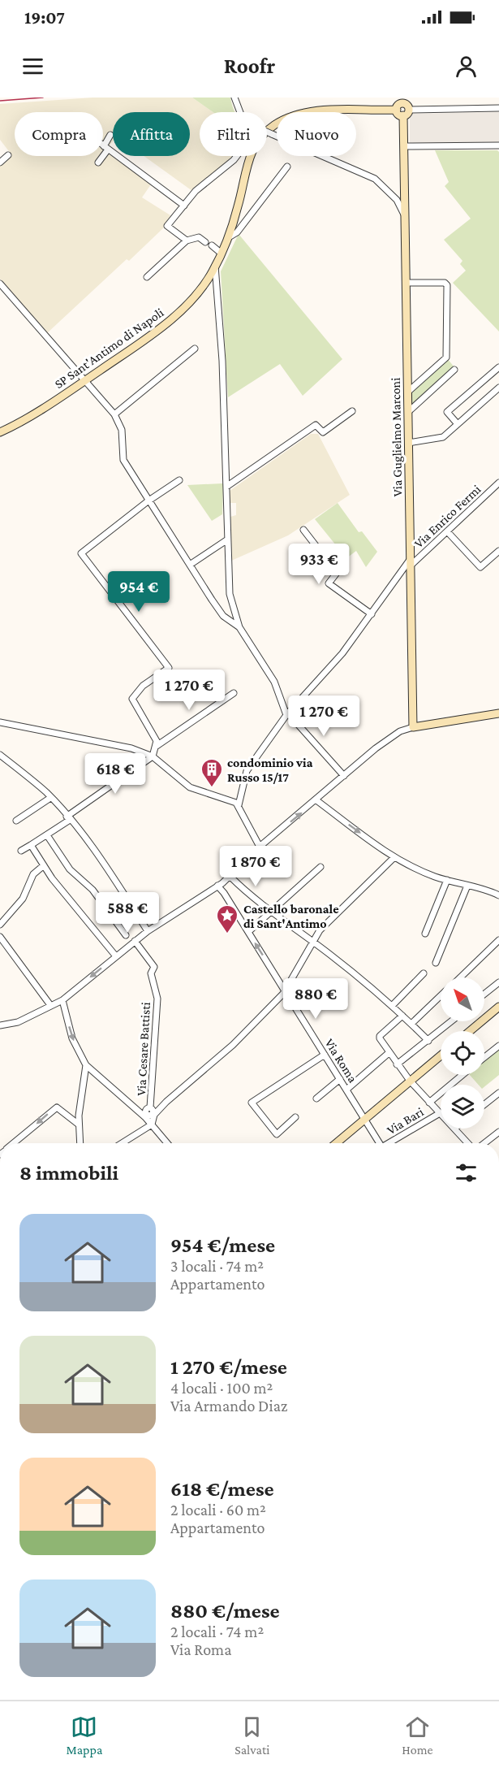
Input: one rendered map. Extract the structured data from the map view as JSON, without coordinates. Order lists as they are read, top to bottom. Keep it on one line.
{"streets":{"street":["SP Sant'Antimo di Napoli","Via Guglielmo Marconi","Via Enrico Fermi","Via Cesare Battisti","Via Roma","Via Bari"]},"crossings":[["SP Sant'Antimo di Napoli","Via Guglielmo Marconi"],["Via Guglielmo Marconi","Via Enrico Fermi"]],"places":{"building":["condominio via Russo 15/17"],"place":["Castello baronale di Sant'Antimo"]},"north":"top left","page":{"status":"19:07","header":"Roofr","chip":["Compra","Affitta","Filtri","Nuovo"],"price":["933 €","954 €","1 270 €","1 270 €","618 €","1 870 €","588 €","880 €"],"heading":"8 immobili","list":[{"name":"954 €/mese","note":"3 locali · 74 m² · Appartamento"},{"name":"1 270 €/mese","note":"4 locali · 100 m² · Via Armando Diaz"},{"name":"618 €/mese","note":"2 locali · 60 m² · Appartamento"},{"name":"880 €/mese","note":"2 locali · 74 m² · Via Roma"}],"tabs":["Mappa","Salvati","Home"]}}
